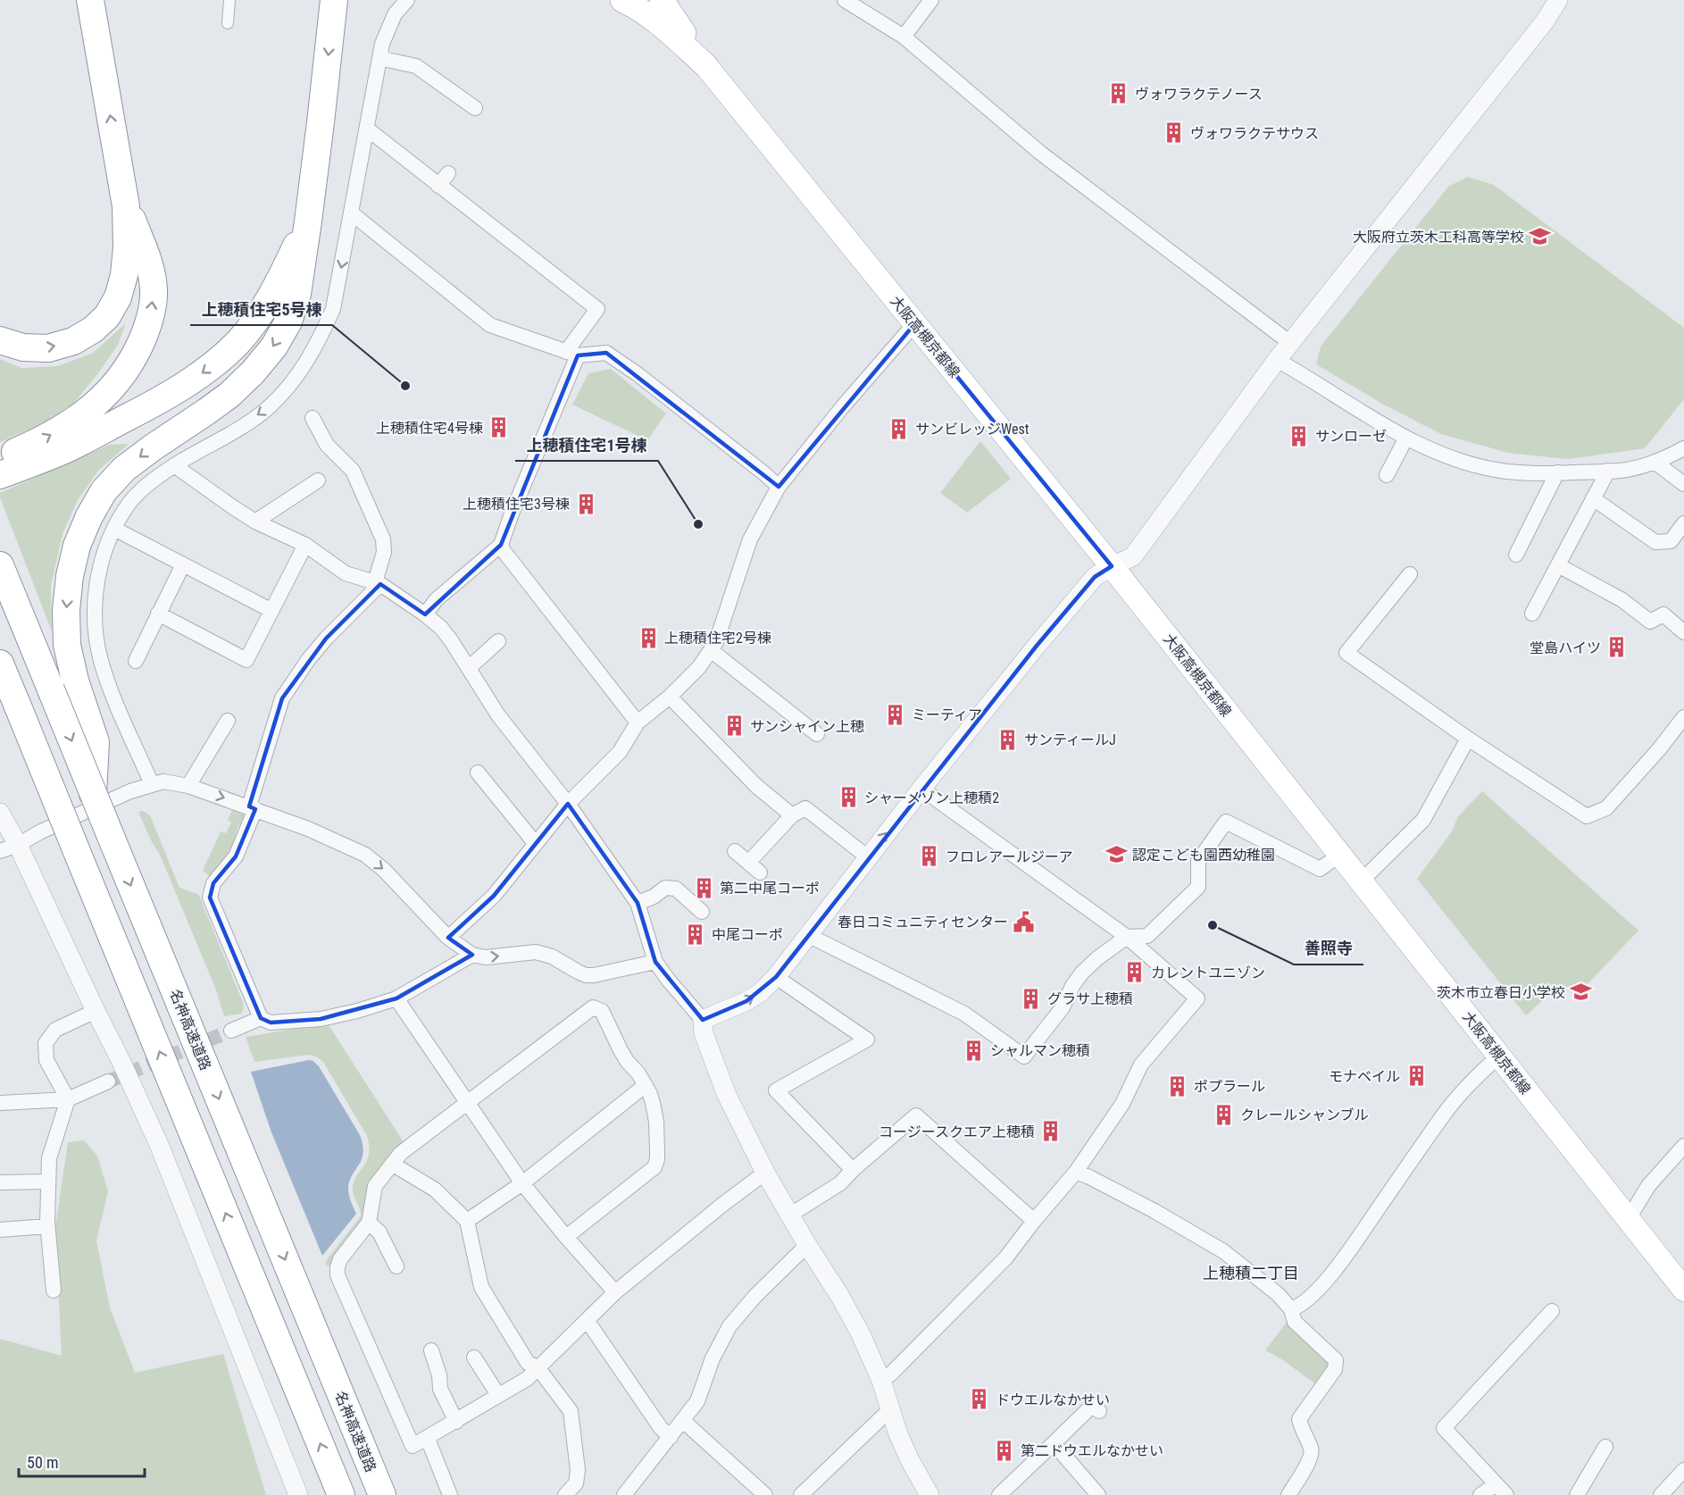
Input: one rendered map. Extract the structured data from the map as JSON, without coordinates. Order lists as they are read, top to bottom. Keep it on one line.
{"streets":{"highway":["名神高速道路"],"main road":["大阪高槻京都線"]},"districts":["上穂積二丁目"],"places":{"building":["ヴォワラクテノース","ヴォワラクテサウス","上穂積住宅4号棟","サンビレッジWest","サンローゼ","上穂積住宅3号棟","上穂積住宅2号棟","堂島ハイツ","ミーティア","サンシャイン上穂","サンティールJ","シャーメゾン上穂積2","フロレアールジーア","第二中尾コーポ","中尾コーポ","カレントユニゾン","グラサ上穂積","シャルマン穂積","モナベイル","ポプラール","クレールシャンブル","コージースクエア上穂積","ドウエルなかせい","第二ドウエルなかせい"],"school or university":["大阪府立茨木工科高等学校","認定こども園西幼稚園","茨木市立春日小学校"],"other":["上穂積住宅5号棟","上穂積住宅1号棟","善照寺"],"public building":["春日コミュニティセンター"]},"scale_bar":"50 m"}
